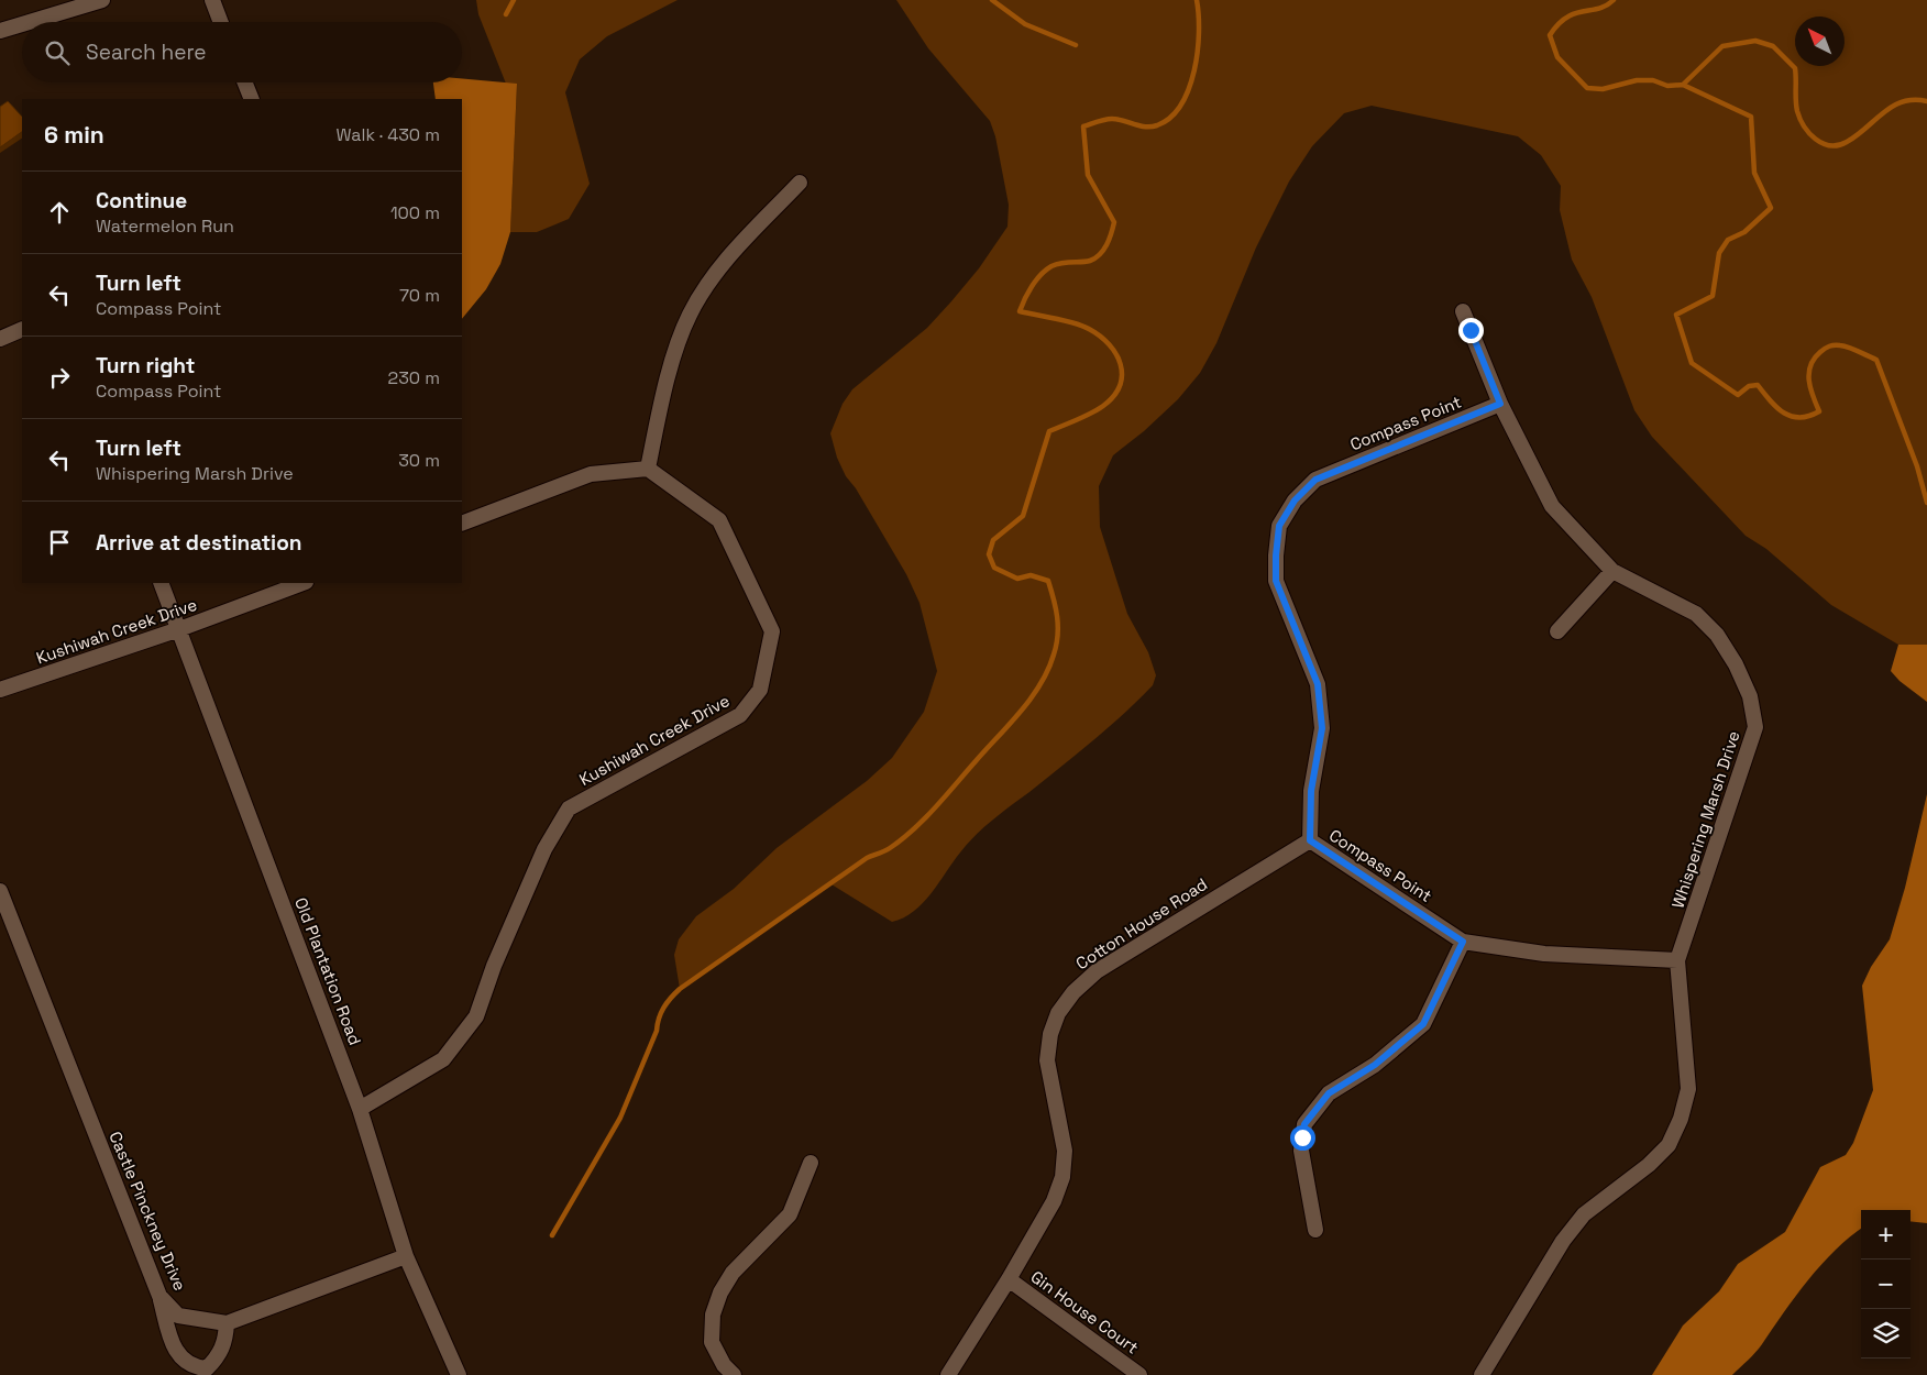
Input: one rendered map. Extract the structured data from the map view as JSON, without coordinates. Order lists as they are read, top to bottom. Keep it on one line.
{"streets":{"street":["Compass Point","Kushiwah Creek Drive","Whispering Marsh Drive","Cotton House Road","Old Plantation Road","Castle Pinckney Drive","Gin House Court"]},"crossings":[["Compass Point","Whispering Marsh Drive"],["Compass Point","Cotton House Road"],["Kushiwah Creek Drive","Old Plantation Road"],["Cotton House Road","Gin House Court"],["Old Plantation Road","Castle Pinckney Drive"]],"north":"top left","page":{"search":"Search here","heading":["6 min","Walk · 430 m"],"list":[["Continue","Watermelon Run","100 m"],["Turn left","Compass Point","70 m"],["Turn right","Compass Point","230 m"],["Turn left","Whispering Marsh Drive","30 m"],"Arrive at destination"],"map_buttons":["+","−"]}}
